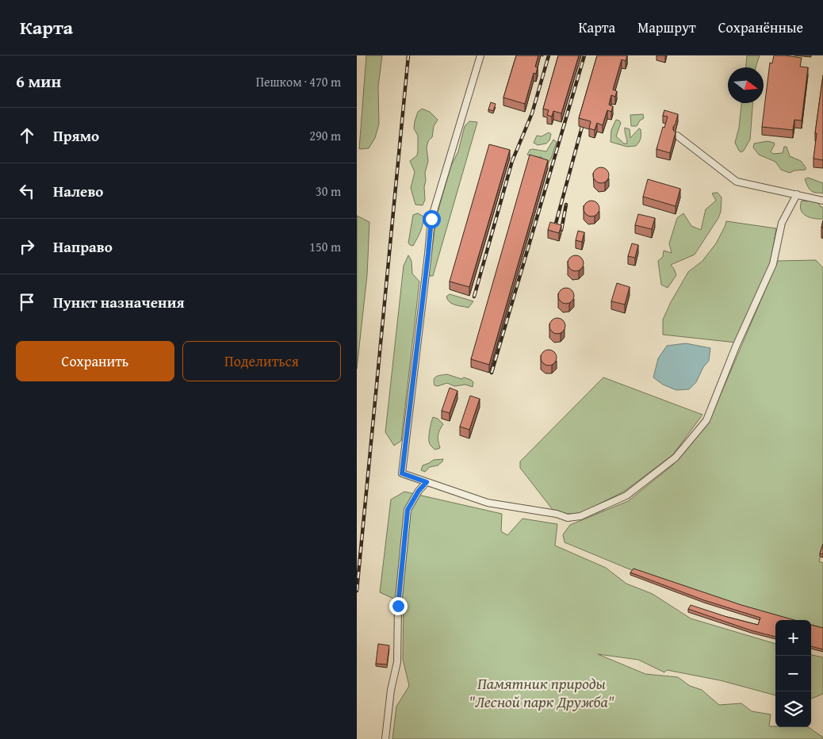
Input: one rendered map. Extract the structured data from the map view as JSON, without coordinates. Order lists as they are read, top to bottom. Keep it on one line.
{"parks":["Памятник природы \"Лесной парк Дружба\""],"north":"right","page":{"header":"Карта","nav":["Карта","Маршрут","Сохранённые"],"heading":["6 мин","Пешком · 470 m"],"list":[["Прямо","290 m"],["Налево","30 m"],["Направо","150 m"],"Пункт назначения"],"buttons":["Сохранить","Поделиться"],"map_buttons":["+","−"]}}
